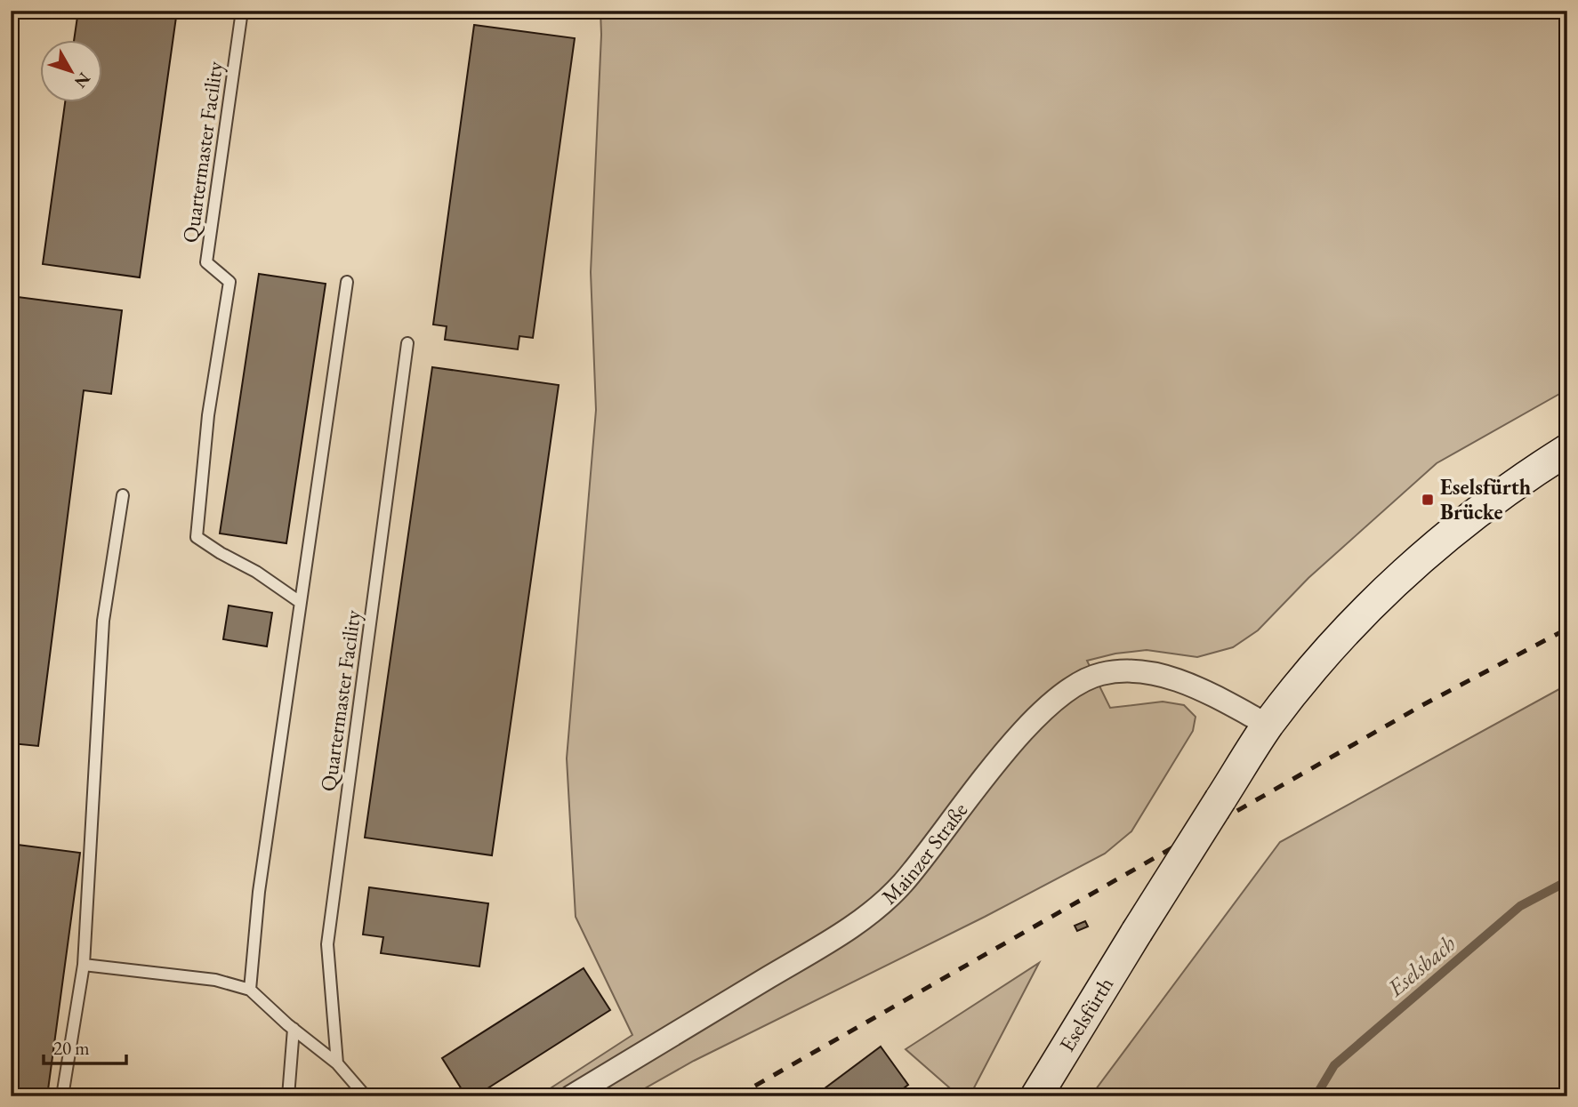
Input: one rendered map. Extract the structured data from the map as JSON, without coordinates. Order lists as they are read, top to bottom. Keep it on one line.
{"streets":{"main road":["Eselsfürth"],"street":["Mainzer Straße"],"lane":["Quartermaster Facility"]},"crossings":[["Mainzer Straße","Eselsfürth"]],"water":["Eselsbach"],"places":{"transit":["Eselsfürth Brücke"]},"scale_bar":"20 m","north":"bottom right"}
